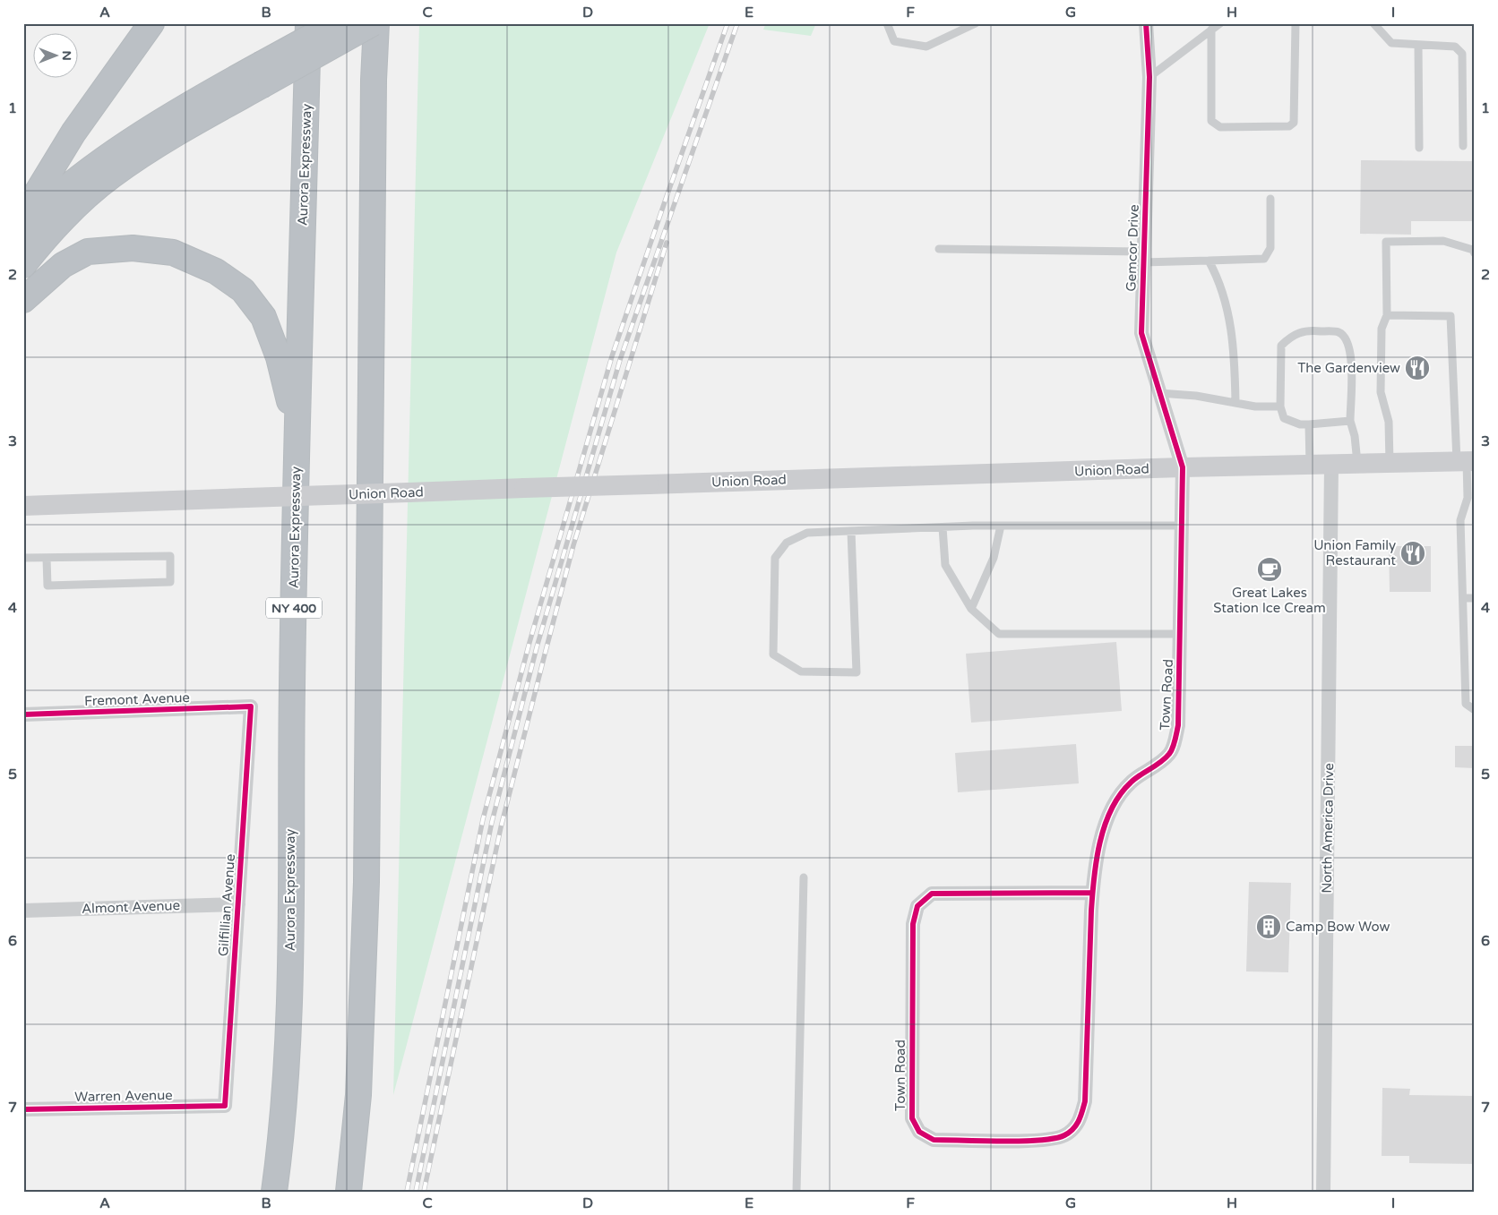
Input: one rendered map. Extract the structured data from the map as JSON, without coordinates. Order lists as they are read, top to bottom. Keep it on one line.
{"streets":{"highway":["Aurora Expressway","NY 400"],"main road":["Union Road"],"street":["Gemcor Drive","Town Road","Fremont Avenue","North America Drive","Gilfillian Avenue","Almont Avenue","Warren Avenue"]},"crossings":[["Gemcor Drive","Union Road"],["Gemcor Drive","Town Road"],["Union Road","Town Road"],["Union Road","North America Drive"],["Fremont Avenue","Gilfillian Avenue"],["Gilfillian Avenue","Almont Avenue"],["Gilfillian Avenue","Warren Avenue"]],"places":{"restaurant":["The Gardenview","Union Family Restaurant"],"cafe":["Great Lakes Station Ice Cream"],"building":["Camp Bow Wow"]},"north":"right","grid":{"columns":["A","B","C","D","E","F","G","H","I"],"rows":["1","2","3","4","5","6","7"]}}
